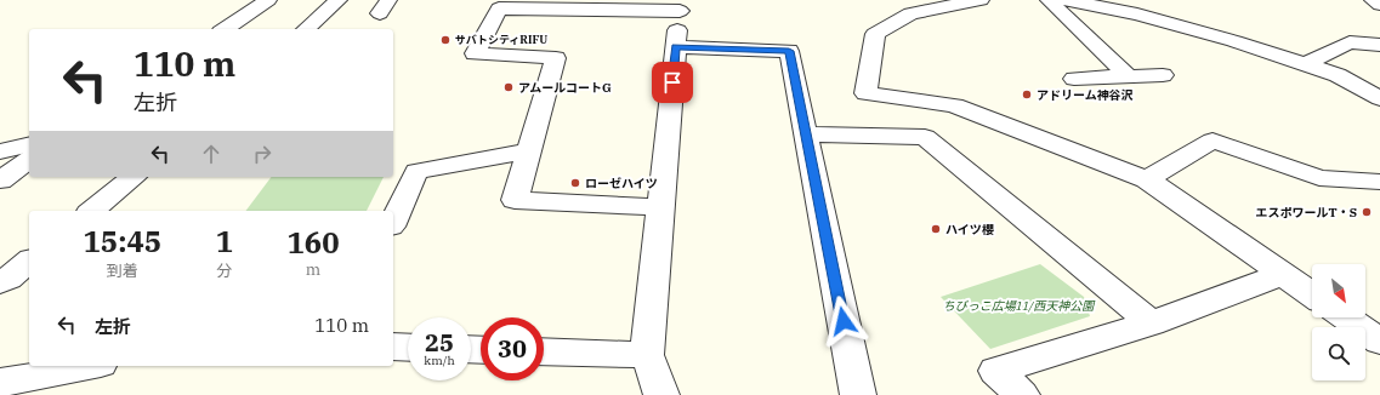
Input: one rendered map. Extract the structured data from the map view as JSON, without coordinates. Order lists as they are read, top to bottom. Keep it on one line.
{"parks":["ちびっこ広場11/西天神公園"],"places":["サバトシティRIFU","アムールコートG","アドリーム神谷沢","ローゼハイツ","エスポワールT・S","ハイツ櫻"],"north":"bottom right","page":{"turn":["110 m","左折"],"eta":["15:45","到着","1","分","160","m"],"list":[{"name":"左折","value":"110 m"}],"speed":"25 km/h","limit":"30"}}
